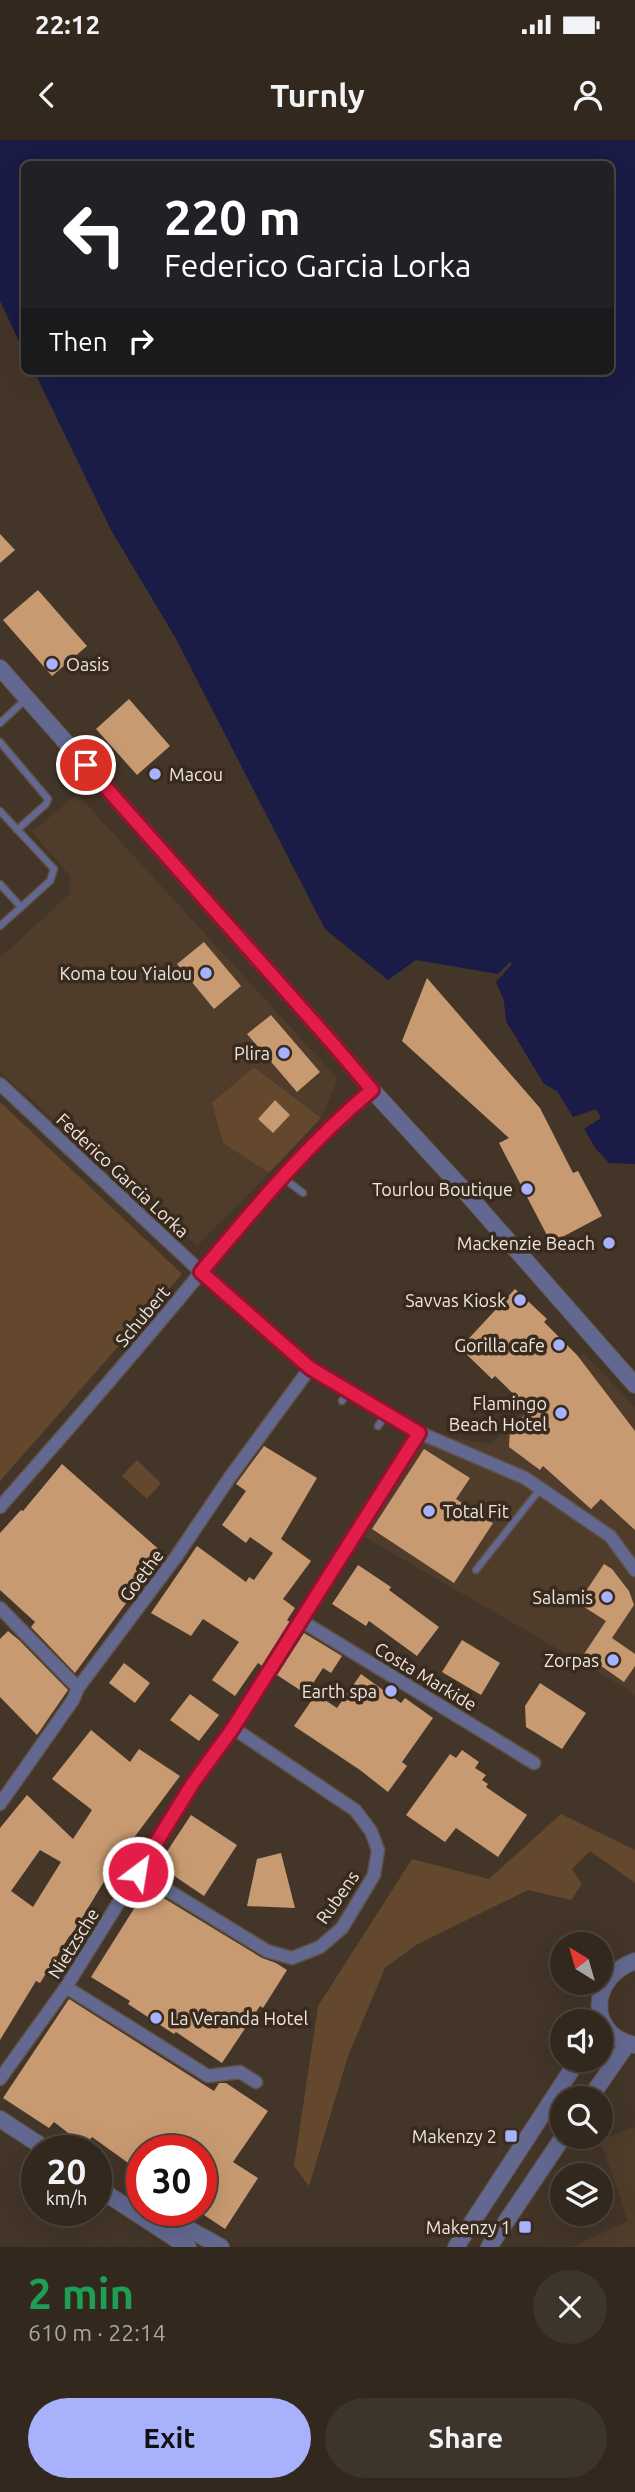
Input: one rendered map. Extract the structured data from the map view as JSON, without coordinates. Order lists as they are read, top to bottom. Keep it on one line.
{"streets":{"street":["Federico Garcia Lorka","Schubert","Goethe","Costa Markide","Rubens","Nietzsche"]},"crossings":[["Federico Garcia Lorka","Schubert"],["Federico Garcia Lorka","Goethe"],["Federico Garcia Lorka","Nietzsche"],["Costa Markide","Nietzsche"],["Rubens","Nietzsche"]],"places":{"other":["Oasis","Macou","Koma tou Yialou","Plira","Tourlou Boutique","Mackenzie Beach","Savvas Kiosk","Gorilla cafe","Flamingo Beach Hotel","Total Fit","Salamis","Zorpas","Earth spa","La Veranda Hotel"],"transit":["Makenzy 2","Makenzy 1"]},"north":"top left","page":{"status":"22:12","header":"Turnly","turn":["220 m","Federico Garcia Lorka"],"then":"Then","speed":"20 km/h","limit":"30","heading":["2 min","610 m · 22:14"],"buttons":["Exit","Share"]}}
